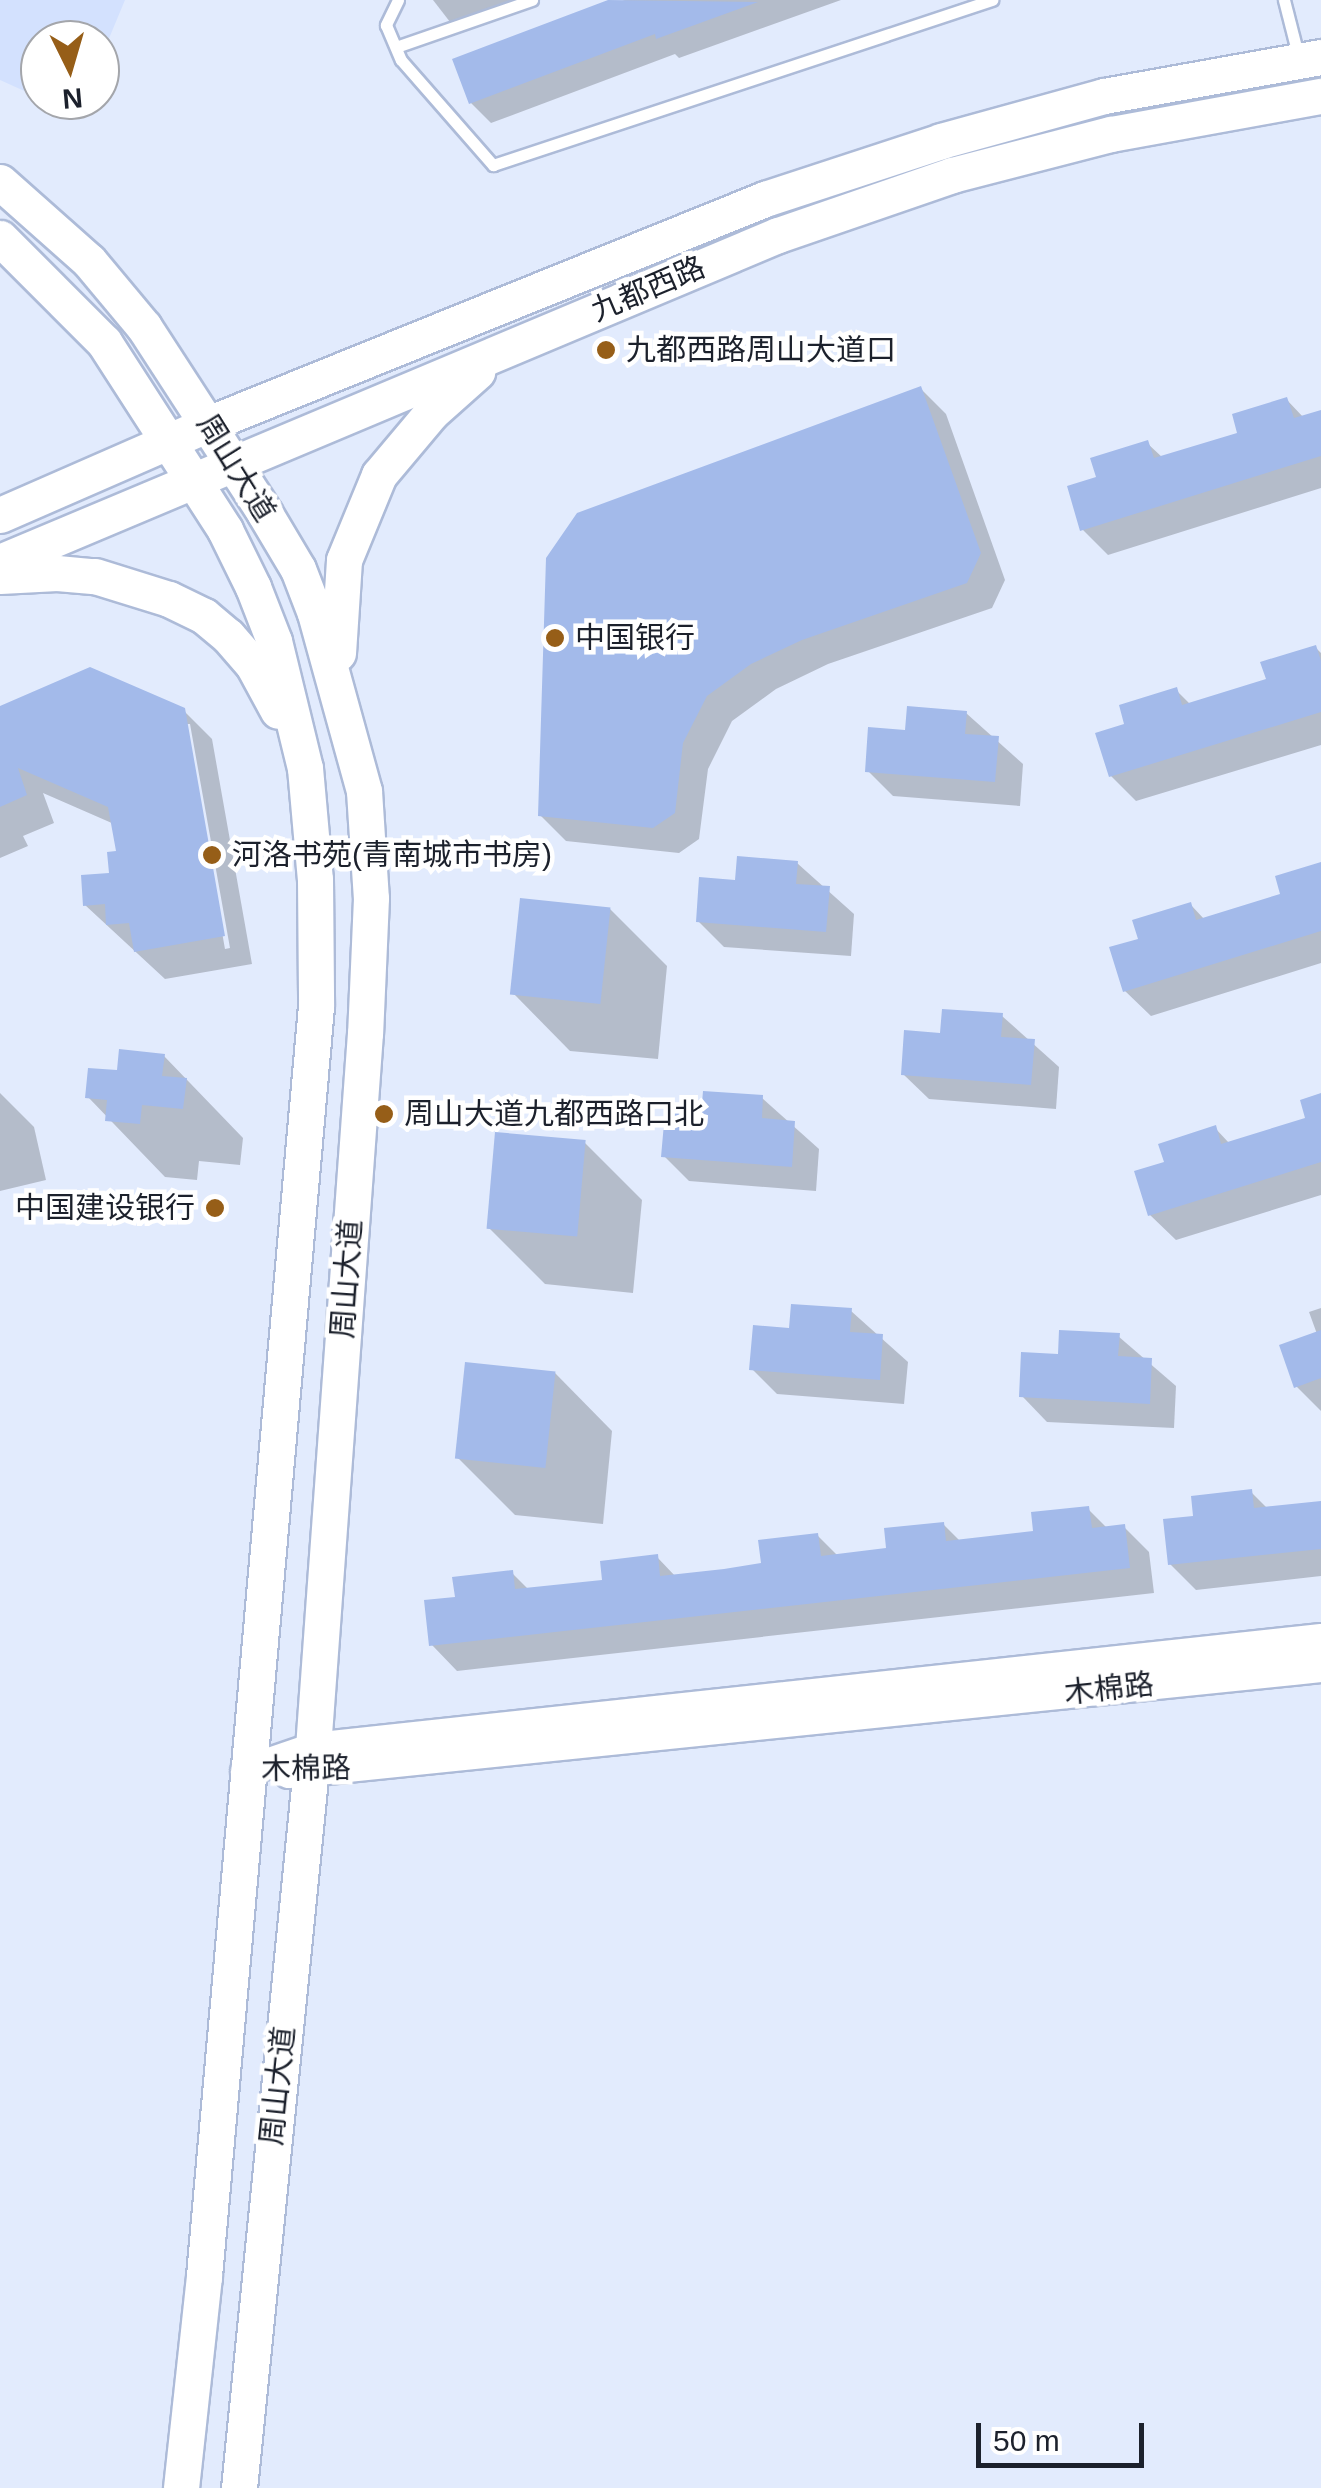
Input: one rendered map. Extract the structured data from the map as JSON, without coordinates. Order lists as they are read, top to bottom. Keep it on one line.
{"streets":{"main road":["九都西路","周山大道","木棉路"]},"crossings":[["九都西路","周山大道"],["周山大道","木棉路"]],"places":["九都西路周山大道口","中国银行","河洛书苑(青南城市书房)","周山大道九都西路口北","中国建设银行"],"scale_bar":"50 m","north":"bottom"}
